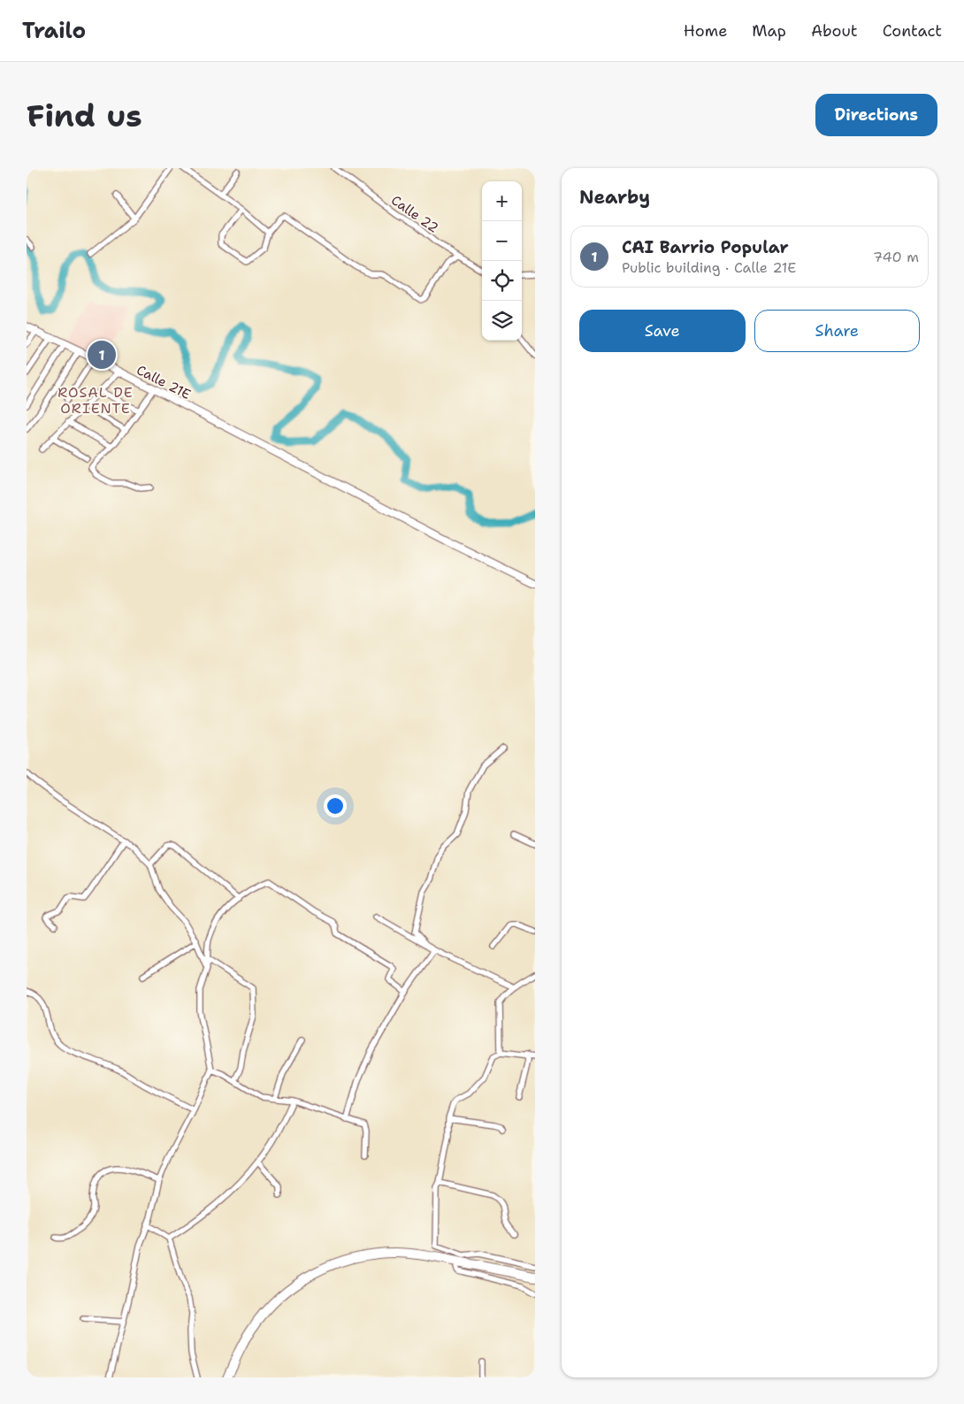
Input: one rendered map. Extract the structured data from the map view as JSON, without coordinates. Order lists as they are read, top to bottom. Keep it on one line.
{"streets":{"main road":["Calle 21E"],"street":["Calle 22"]},"districts":["ROSAL DE ORIENTE"],"page":{"header":"Trailo","nav":["Home","Map","About","Contact"],"buttons":["Directions",["Save","Share"]],"title":"Find us","heading":"Nearby","map_buttons":["+","−"],"list":[{"mark":"1","name":"CAI Barrio Popular","note":"Public building · Calle 21E","value":"740 m"}],"pins":"1"}}
